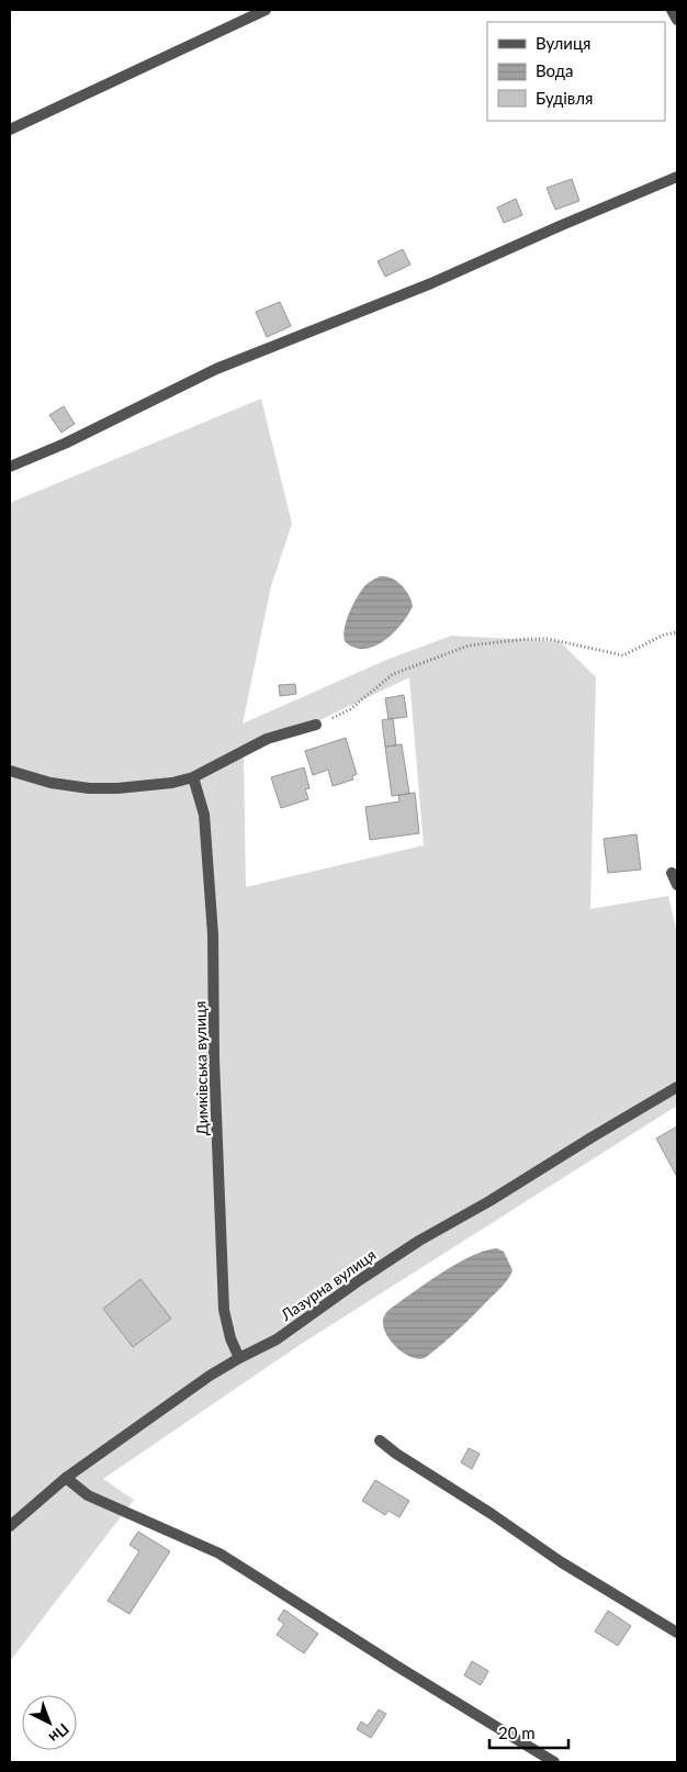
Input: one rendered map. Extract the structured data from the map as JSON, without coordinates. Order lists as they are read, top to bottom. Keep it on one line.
{"streets":{"street":["Димківська вулиця","Лазурна вулиця"]},"crossings":[["Димківська вулиця","Лазурна вулиця"]],"legend":["Вулиця","Вода","Будівля"],"scale_bar":"20 m","north":"bottom right"}
